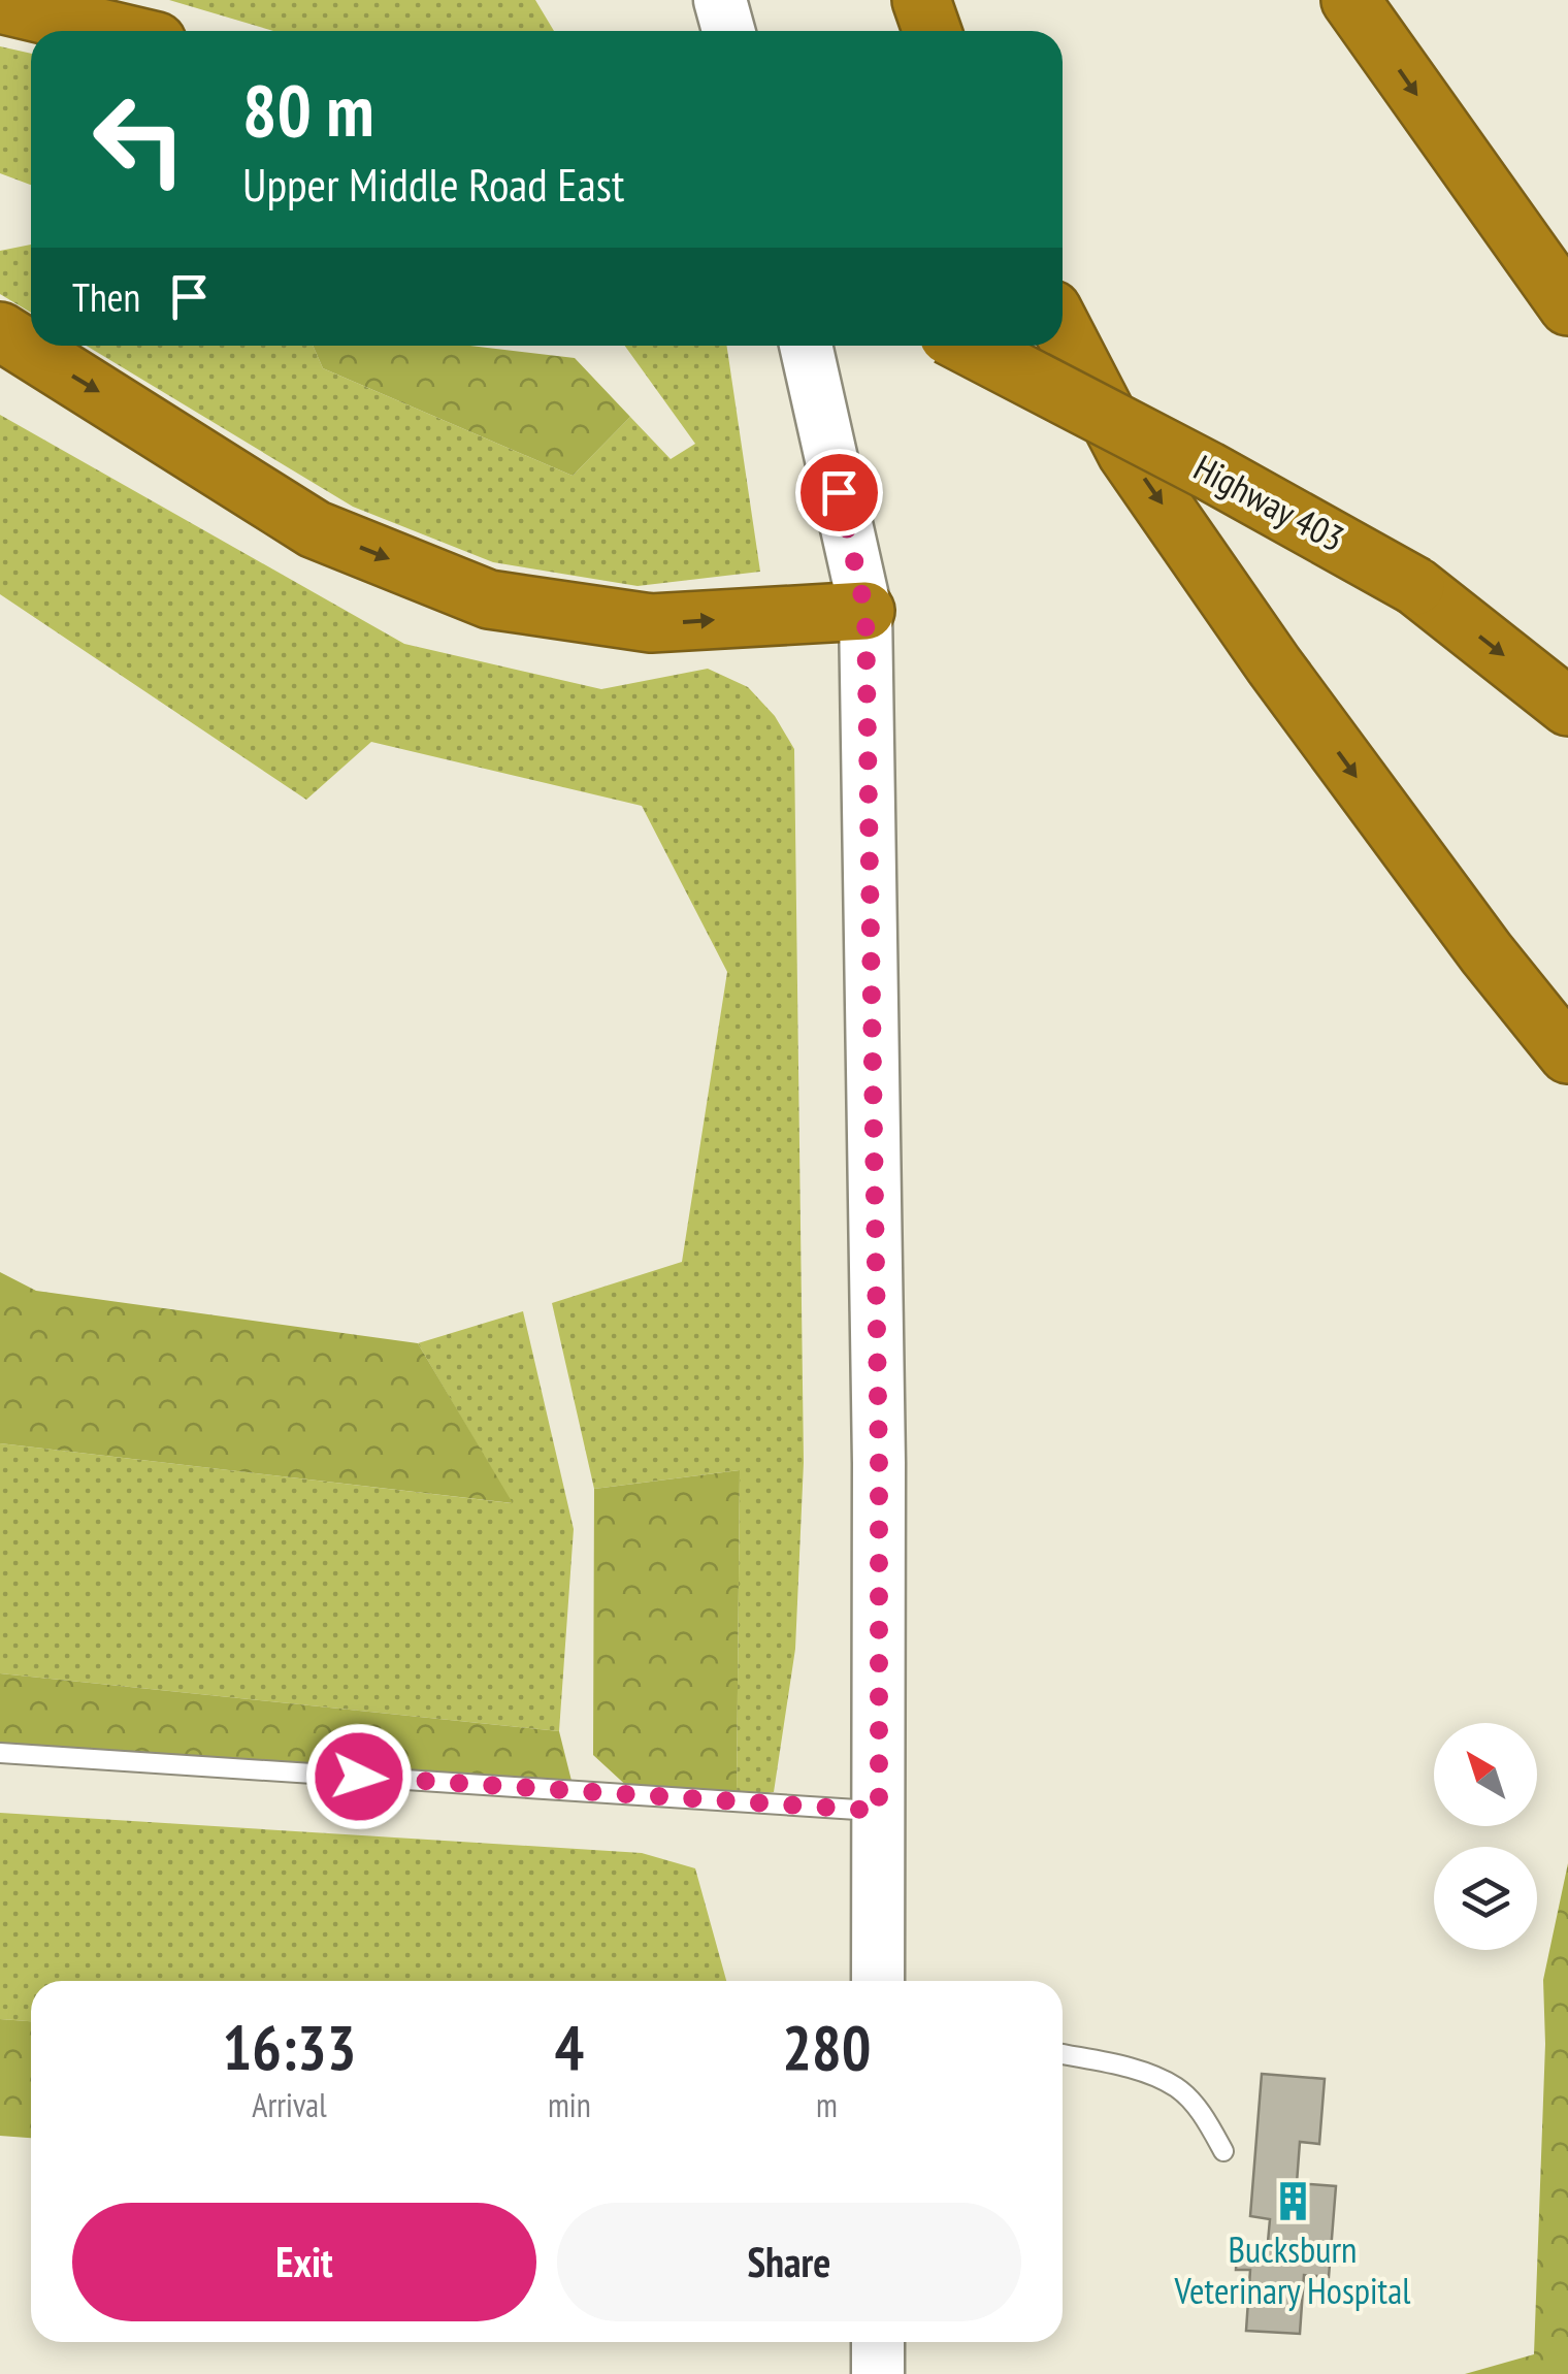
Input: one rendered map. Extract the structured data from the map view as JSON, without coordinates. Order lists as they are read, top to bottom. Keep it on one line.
{"streets":{"highway":["Highway 403"]},"places":{"building":["Bucksburn Veterinary Hospital"]},"north":"top left","page":{"turn":["80 m","Upper Middle Road East"],"then":"Then","eta":["16:33","Arrival","4","min","280","m"],"buttons":["Exit","Share"]}}
